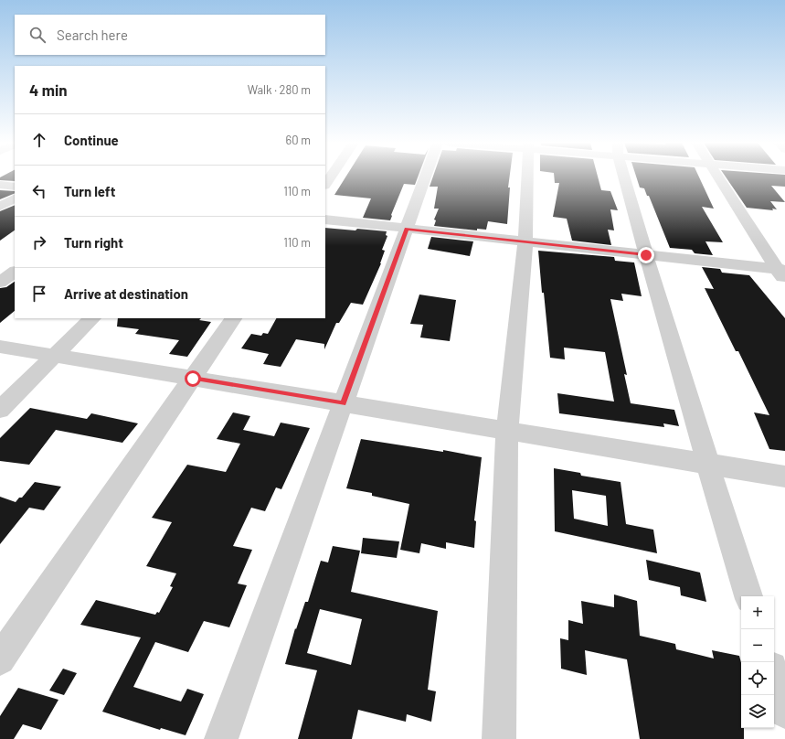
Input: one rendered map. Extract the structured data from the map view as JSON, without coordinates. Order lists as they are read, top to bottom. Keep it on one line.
{"page":{"search":"Search here","heading":["4 min","Walk · 280 m"],"list":[["Continue","60 m"],["Turn left","110 m"],["Turn right","110 m"],"Arrive at destination"],"map_buttons":["+","−"]}}
